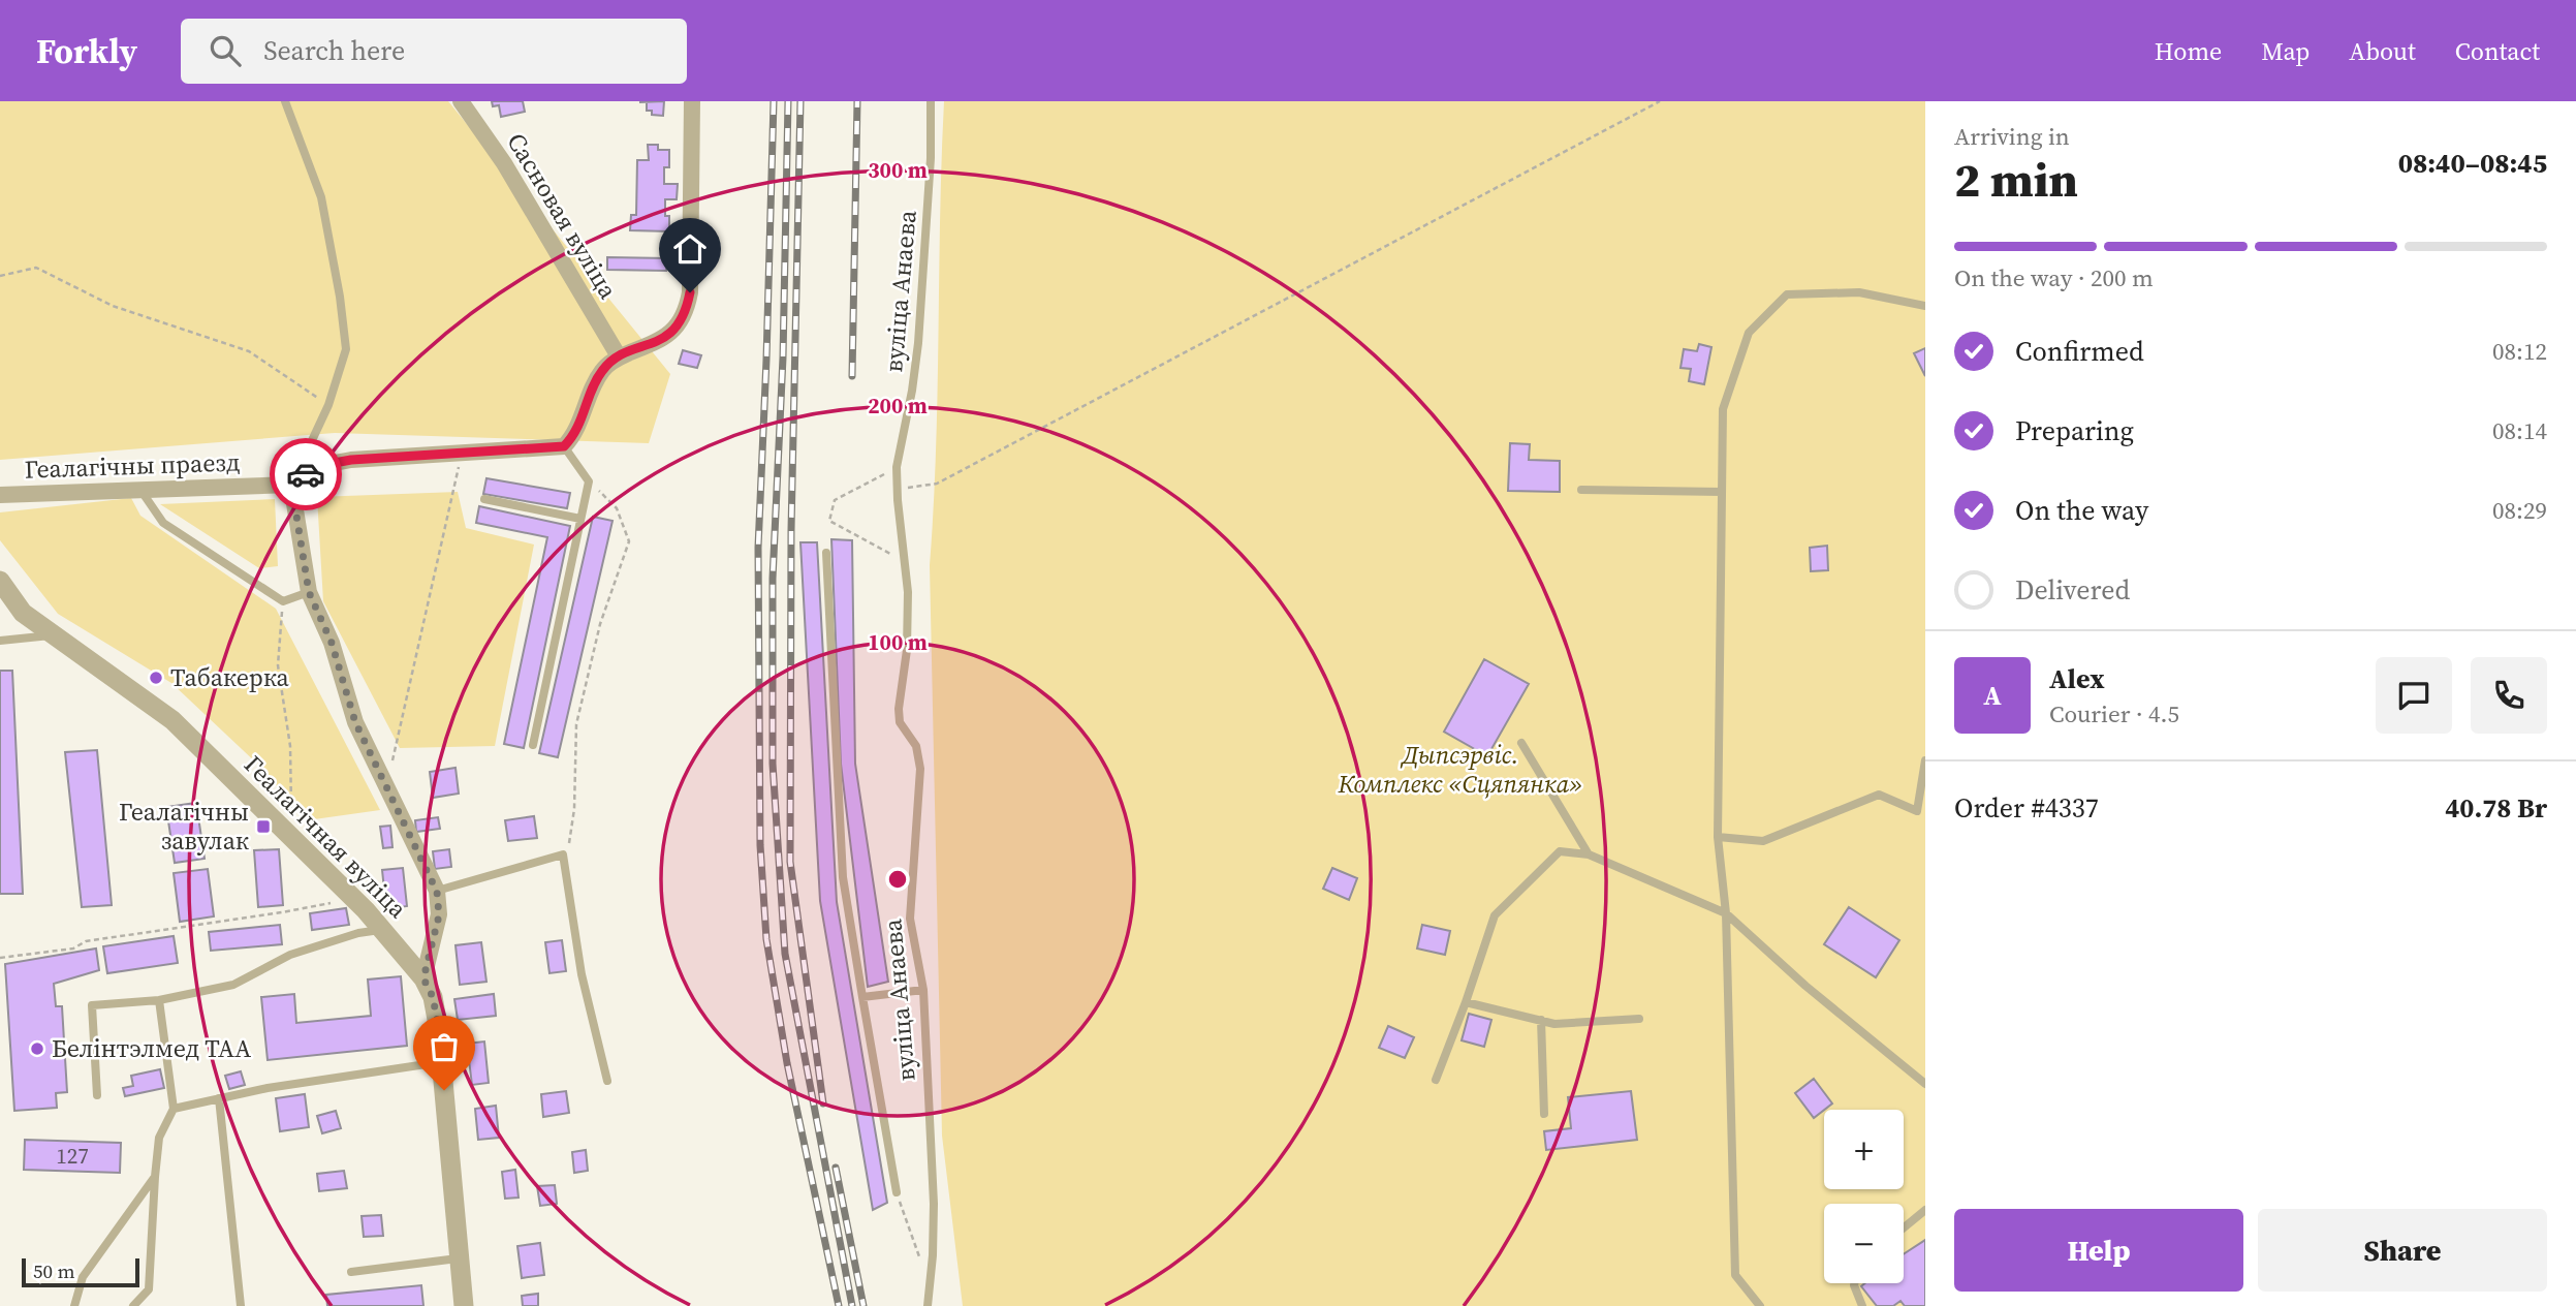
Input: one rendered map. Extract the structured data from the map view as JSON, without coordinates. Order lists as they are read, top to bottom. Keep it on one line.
{"streets":{"street":["Сасновая вуліца","Геалагічны праезд","Геалагічная вуліца"],"lane":["вуліца Анаева"]},"parks":["Дыпсэрвіс. Комплекс «Сцяпянка»"],"places":{"other":["Табакерка","Белінтэлмед ТАА"],"transit":["Геалагічны завулак"]},"house_numbers":["127"],"scale_bar":"50 m","page":{"header":"Forkly","search":"Search here","nav":["Home","Map","About","Contact"],"heading":["2 min","Arriving in","08:40–08:45"],"panel":["Alex","Courier · 4.5","Order #4337","40.78 Br"],"bar":"On the way · 200 m","list":[["Confirmed","08:12"],["Preparing","08:14"],["On the way","08:29"],"Delivered"],"round":"A","map_buttons":["+","−"],"buttons":["Help","Share"],"scale":"50 m"},"rings":["300 m","200 m","100 m"]}
